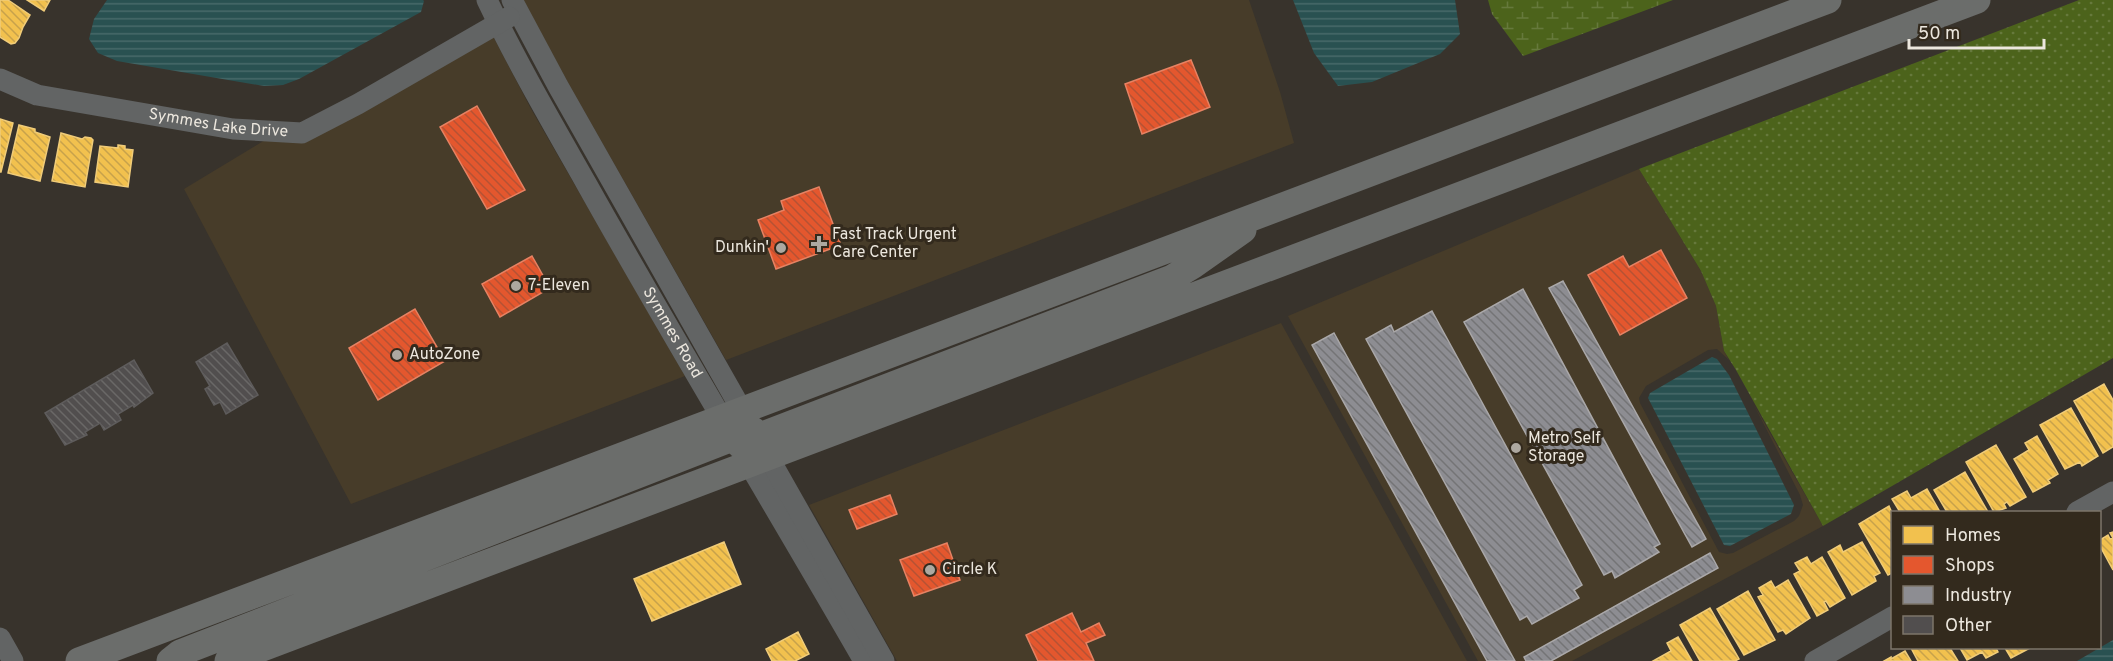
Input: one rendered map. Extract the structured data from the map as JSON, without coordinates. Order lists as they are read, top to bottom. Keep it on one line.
{"streets":{"street":["Symmes Lake Drive","Symmes Road"]},"crossings":[["Symmes Lake Drive","Symmes Road"]],"places":{"health":["Fast Track Urgent Care Center"],"other":["Dunkin'","7-Eleven","AutoZone","Metro Self Storage","Circle K"]},"legend":["Homes","Shops","Industry","Other"],"scale_bar":"50 m"}
